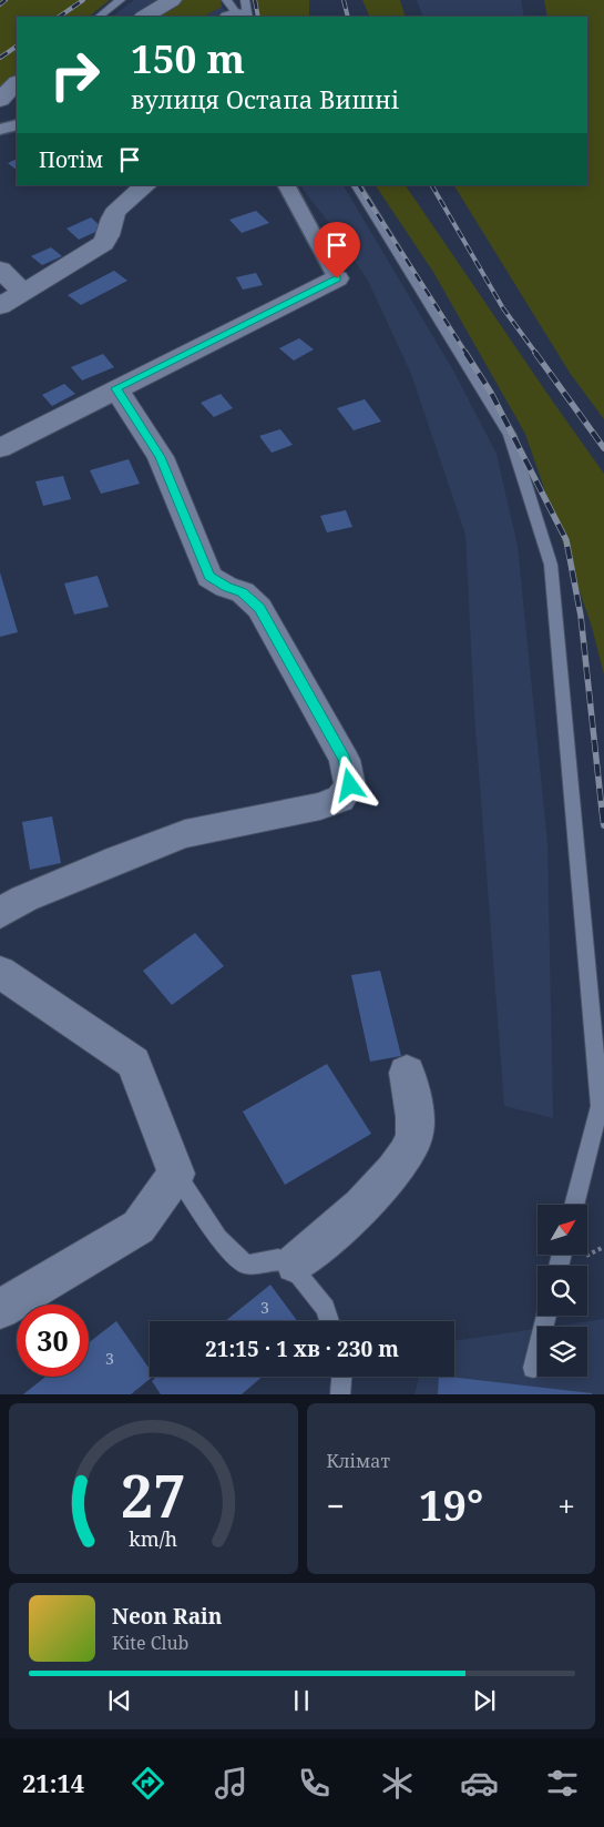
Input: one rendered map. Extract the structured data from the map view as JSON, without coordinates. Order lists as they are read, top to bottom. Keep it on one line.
{"house_numbers":["3","3"],"north":"top right","page":{"turn":["150 m","вулиця Остапа Вишні"],"then":"Потім","limit":"30","trip":"21:15 · 1 хв · 230 m","tile":"Клімат","heat":["−","19°","+"],"song":["Neon Rain","Kite Club"],"tabs":"21:14","gauge":["27","km/h"]}}
